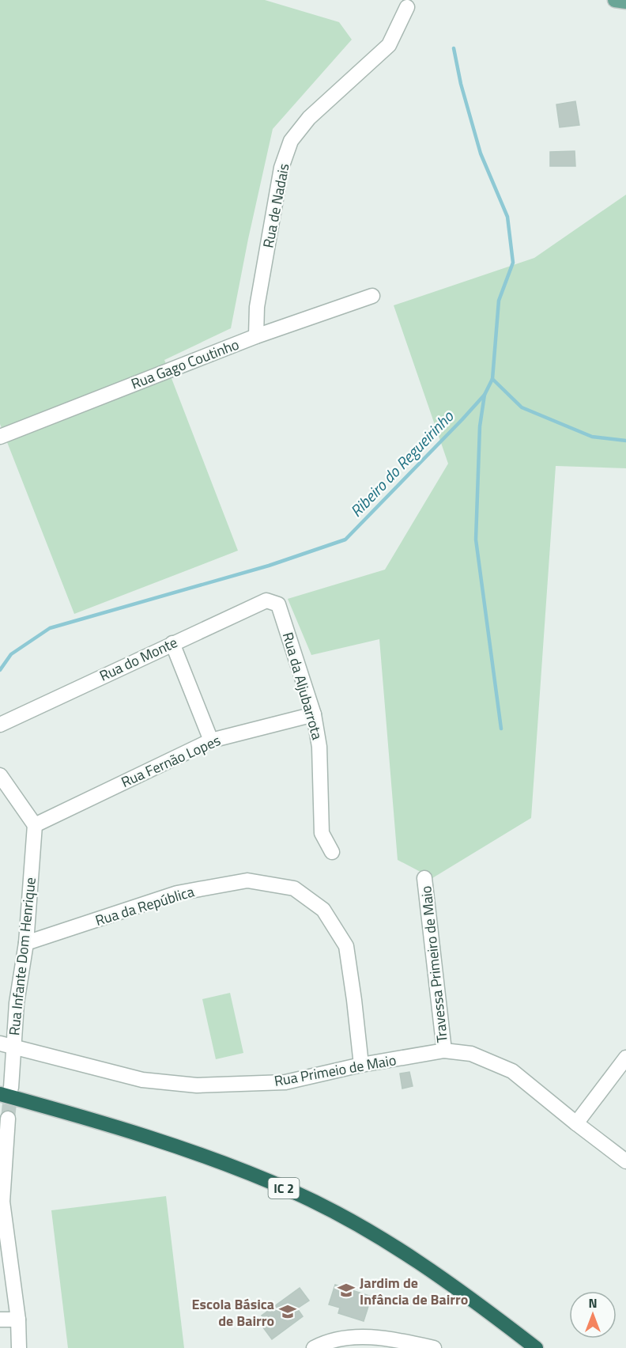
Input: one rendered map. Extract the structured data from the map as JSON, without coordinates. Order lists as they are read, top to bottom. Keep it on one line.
{"streets":{"highway":["IC 2"],"street":["Rua de Nadais","Rua Gago Coutinho","Rua do Monte","Rua da Aljubarrota","Rua Fernão Lopes","Rua da República","Rua Infante Dom Henrique","Travessa Primeiro de Maio","Rua Primeio de Maio"]},"crossings":[["Rua de Nadais","Rua Gago Coutinho"],["Rua do Monte","Rua da Aljubarrota"],["Rua da Aljubarrota","Rua Fernão Lopes"],["Rua Fernão Lopes","Rua Infante Dom Henrique"],["Rua da República","Rua Infante Dom Henrique"],["Rua da República","Rua Primeio de Maio"],["Rua Infante Dom Henrique","Rua Primeio de Maio"],["Rua Infante Dom Henrique","IC 2"],["Travessa Primeiro de Maio","Rua Primeio de Maio"]],"water":["Ribeiro do Regueirinho"],"places":{"school or university":["Jardim de Infância de Bairro","Escola Básica de Bairro"]},"north":"top"}
